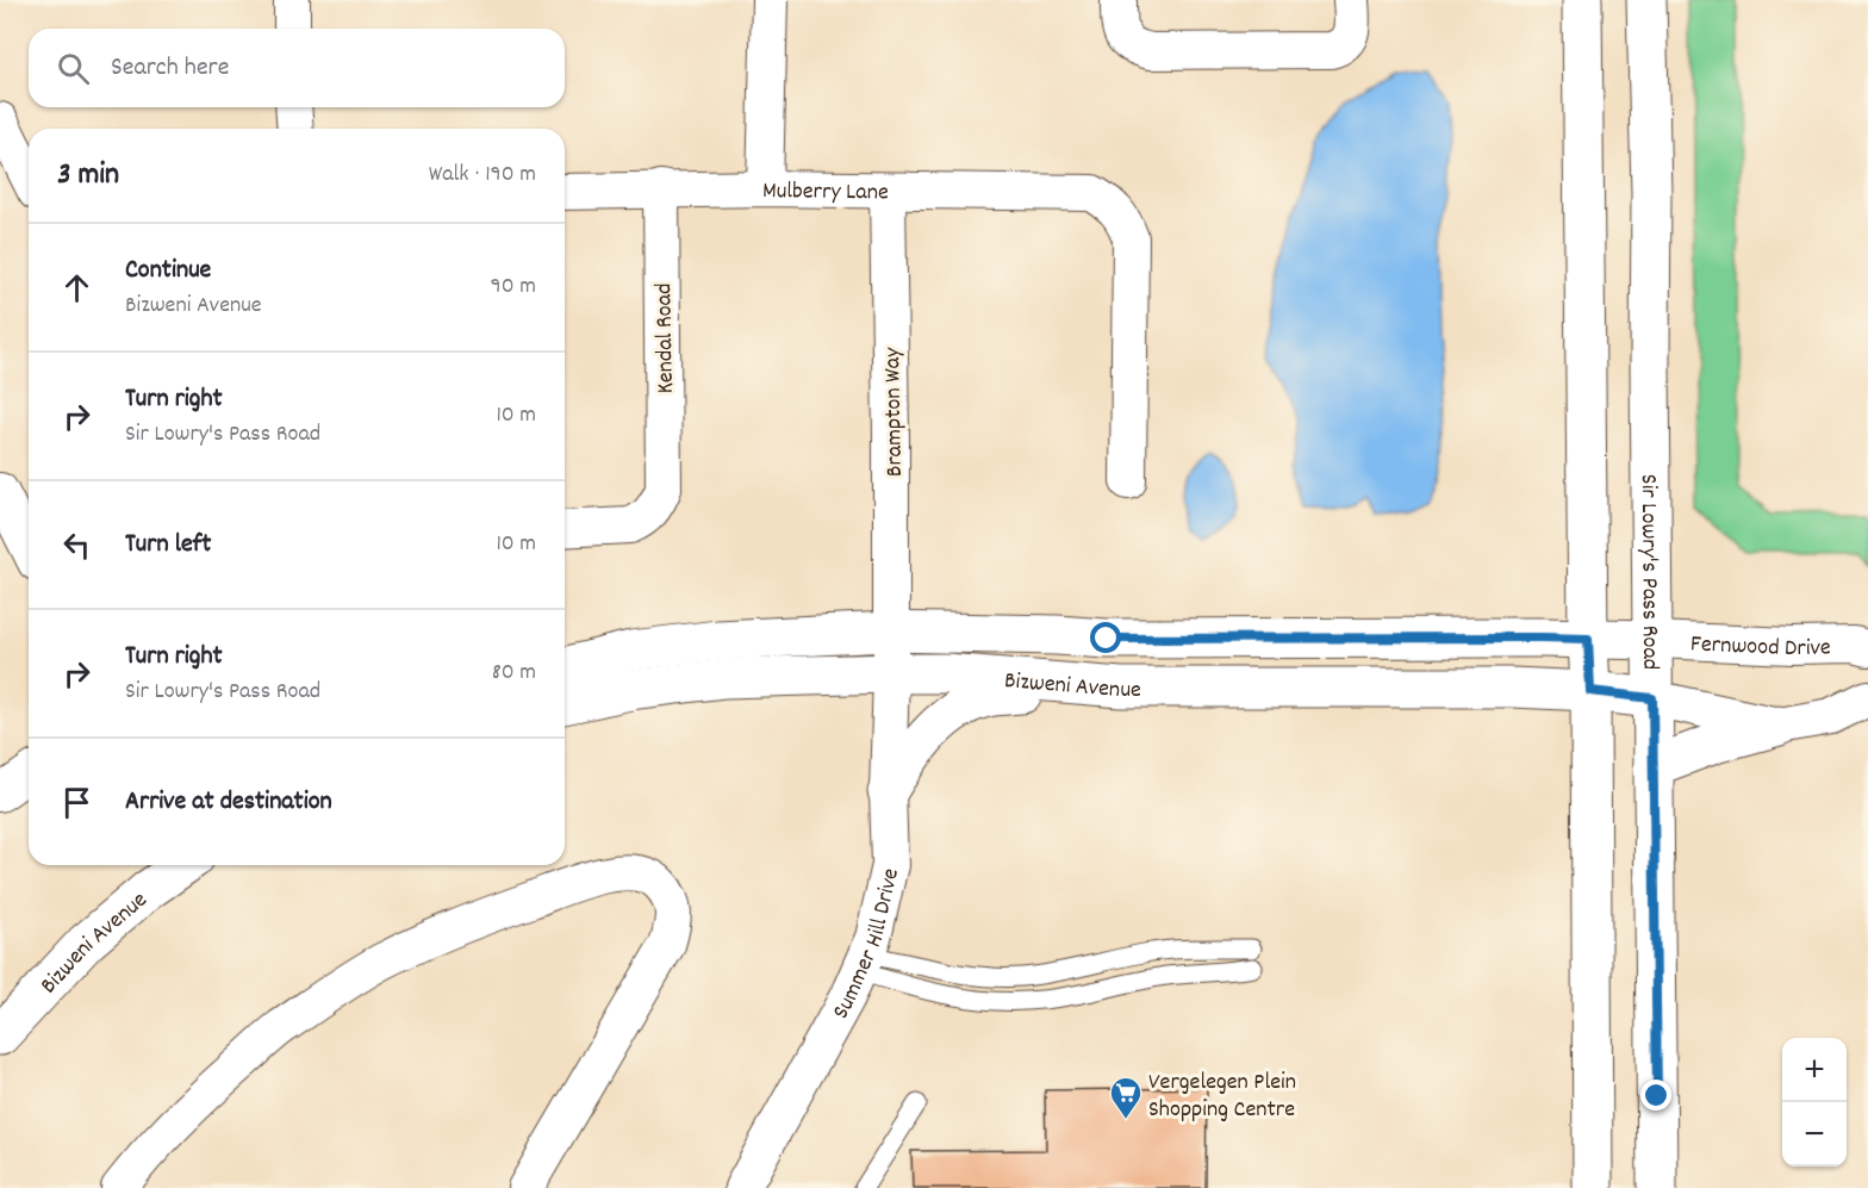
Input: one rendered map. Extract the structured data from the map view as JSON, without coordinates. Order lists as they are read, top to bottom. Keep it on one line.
{"streets":{"street":["Mulberry Lane","Kendal Road","Brampton Way","Sir Lowry's Pass Road","Fernwood Drive","Bizweni Avenue","Summer Hill Drive"]},"crossings":[["Mulberry Lane","Kendal Road"],["Mulberry Lane","Brampton Way"],["Brampton Way","Bizweni Avenue"],["Brampton Way","Summer Hill Drive"],["Sir Lowry's Pass Road","Fernwood Drive"],["Sir Lowry's Pass Road","Bizweni Avenue"],["Fernwood Drive","Bizweni Avenue"],["Bizweni Avenue","Summer Hill Drive"]],"places":{"supermarket":["Vergelegen Plein Shopping Centre"]},"page":{"search":"Search here","heading":["3 min","Walk · 190 m"],"list":[["Continue","Bizweni Avenue","90 m"],["Turn right","Sir Lowry's Pass Road","10 m"],["Turn left","10 m"],["Turn right","Sir Lowry's Pass Road","80 m"],"Arrive at destination"],"map_buttons":["+","−"]}}
